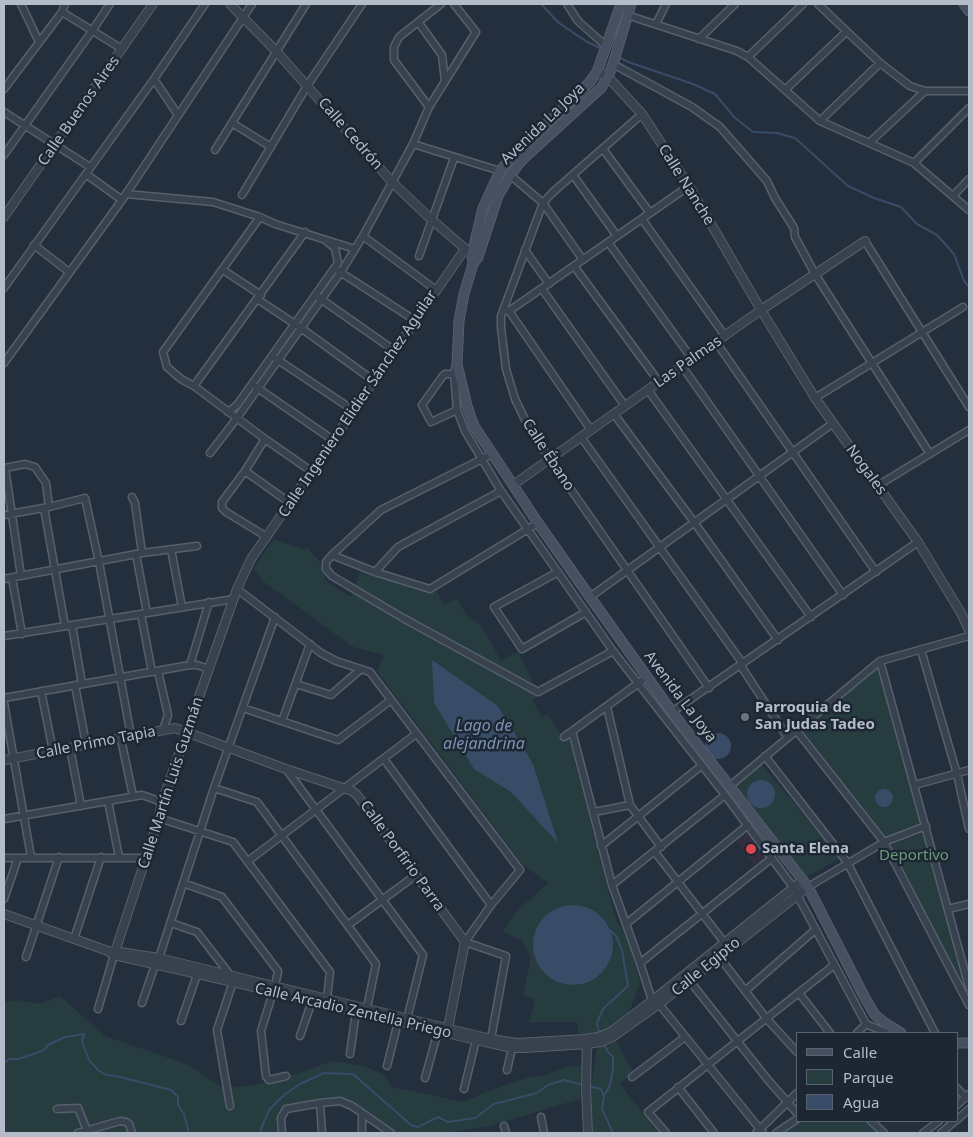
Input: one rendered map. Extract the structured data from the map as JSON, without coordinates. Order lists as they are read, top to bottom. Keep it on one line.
{"streets":{"main road":["Avenida La Joya"],"street":["Calle Buenos Aires","Calle Cedrón","Calle Nanche","Las Palmas","Calle Ingeniero Elidier Sánchez Aguilar","Calle Ébano","Nogales","Calle Primo Tapia","Calle Martín Luis Guzmán","Calle Porfirio Parra","Calle Egipto","Calle Arcadio Zentella Priego"]},"crossings":[["Avenida La Joya","Calle Cedrón"],["Avenida La Joya","Calle Nanche"],["Avenida La Joya","Las Palmas"],["Avenida La Joya","Calle Ingeniero Elidier Sánchez Aguilar"],["Avenida La Joya","Calle Egipto"],["Calle Cedrón","Calle Ingeniero Elidier Sánchez Aguilar"],["Calle Nanche","Las Palmas"],["Calle Nanche","Calle Ébano"],["Calle Nanche","Nogales"],["Las Palmas","Calle Ébano"],["Las Palmas","Nogales"],["Calle Ingeniero Elidier Sánchez Aguilar","Calle Martín Luis Guzmán"],["Calle Primo Tapia","Calle Martín Luis Guzmán"],["Calle Primo Tapia","Calle Porfirio Parra"],["Calle Martín Luis Guzmán","Calle Porfirio Parra"],["Calle Martín Luis Guzmán","Calle Arcadio Zentella Priego"],["Calle Egipto","Calle Arcadio Zentella Priego"]],"water":["Lago de alejandrina"],"parks":["Deportivo"],"places":["Parroquia de San Judas Tadeo","Santa Elena"],"legend":["Calle","Parque","Agua"]}
